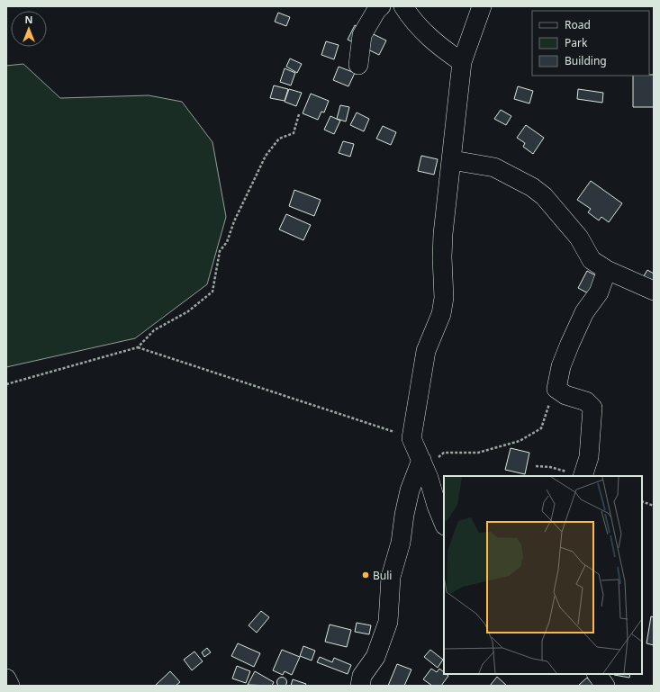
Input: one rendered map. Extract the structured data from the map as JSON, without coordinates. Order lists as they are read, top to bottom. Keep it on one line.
{"places":["Buli"],"legend":["Road","Park","Building"],"north":"top"}
